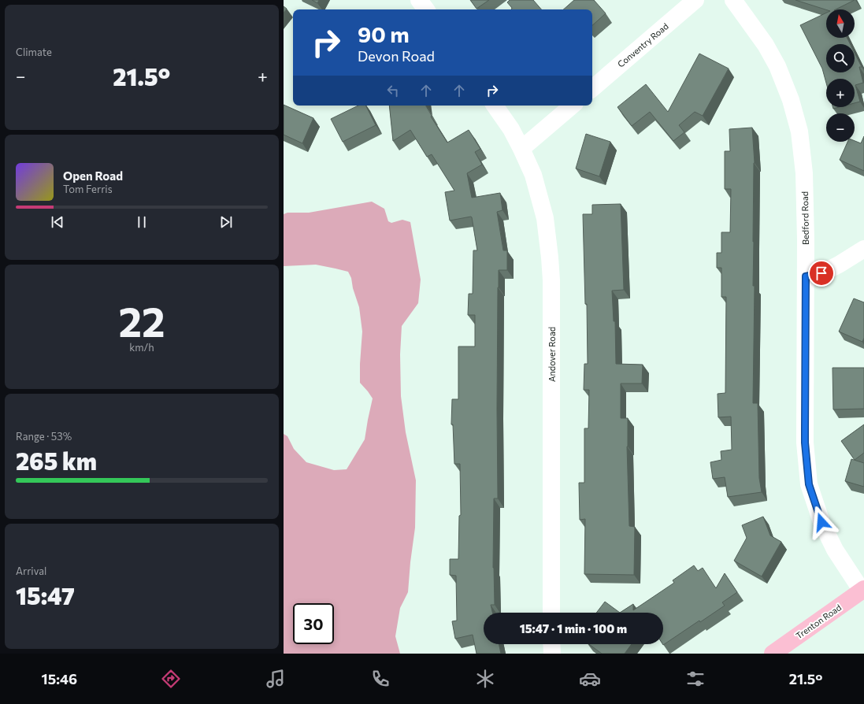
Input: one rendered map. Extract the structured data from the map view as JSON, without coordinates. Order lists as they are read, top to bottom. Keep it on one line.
{"streets":{"main road":["Trenton Road"],"street":["Conventry Road","Bedford Road","Andover Road"]},"crossings":[["Bedford Road","Trenton Road"]],"north":"top","page":{"tile":["Climate",["22","km/h"],["Range · 53%","265 km"],["Arrival","15:47"]],"map_buttons":["+","−"],"turn":["90 m","Devon Road"],"heat":["−","21.5°","+"],"song":["Open Road","Tom Ferris"],"limit":"30","trip":"15:47 · 1 min · 100 m","tabs":["15:46","21.5°"]}}
